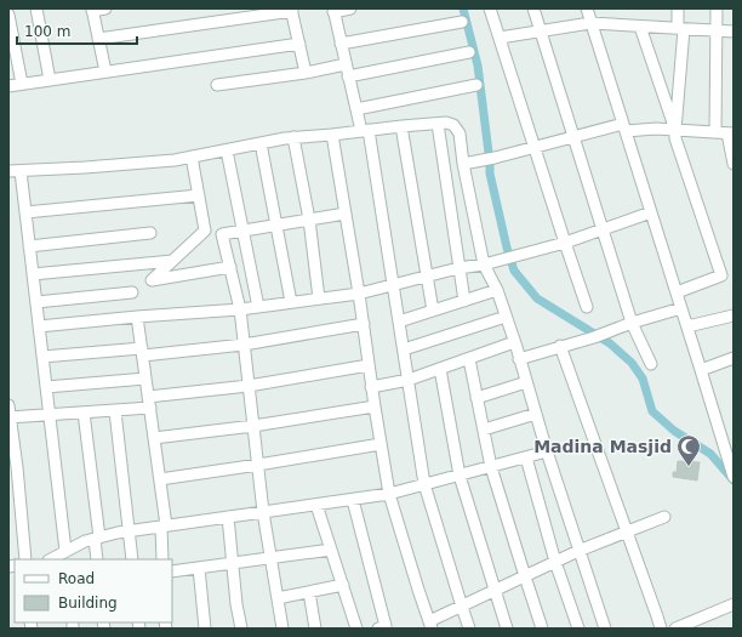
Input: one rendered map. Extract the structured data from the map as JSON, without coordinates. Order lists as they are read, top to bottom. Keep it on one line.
{"places":{"mosque":["Madina Masjid"]},"legend":["Road","Building"],"scale_bar":"100 m"}
